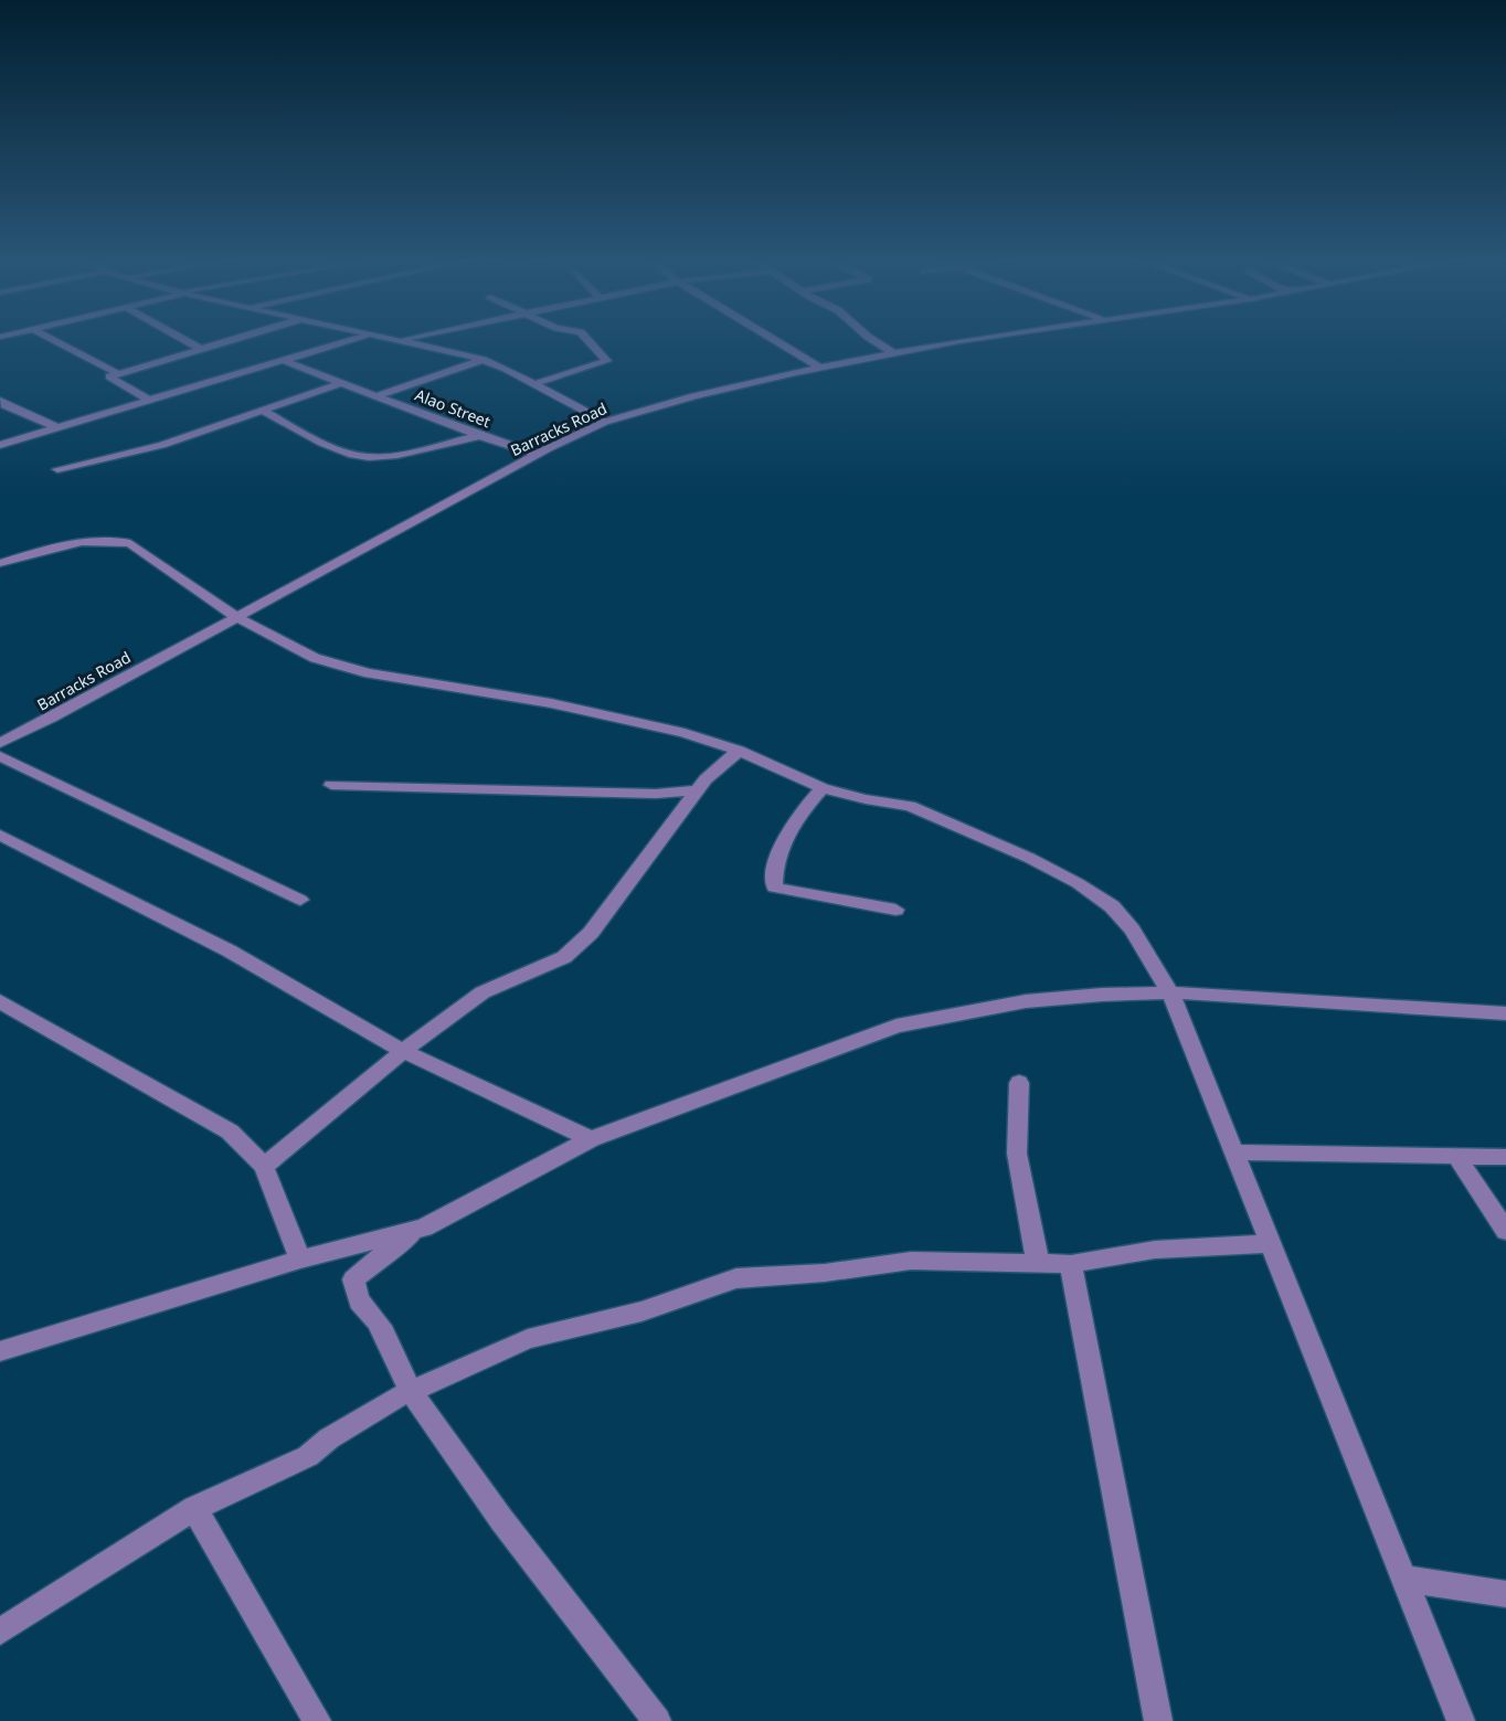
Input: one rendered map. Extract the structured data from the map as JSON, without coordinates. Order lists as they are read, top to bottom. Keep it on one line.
{"streets":{"street":["Alao Street","Barracks Road"]},"crossings":[["Alao Street","Barracks Road"]]}
